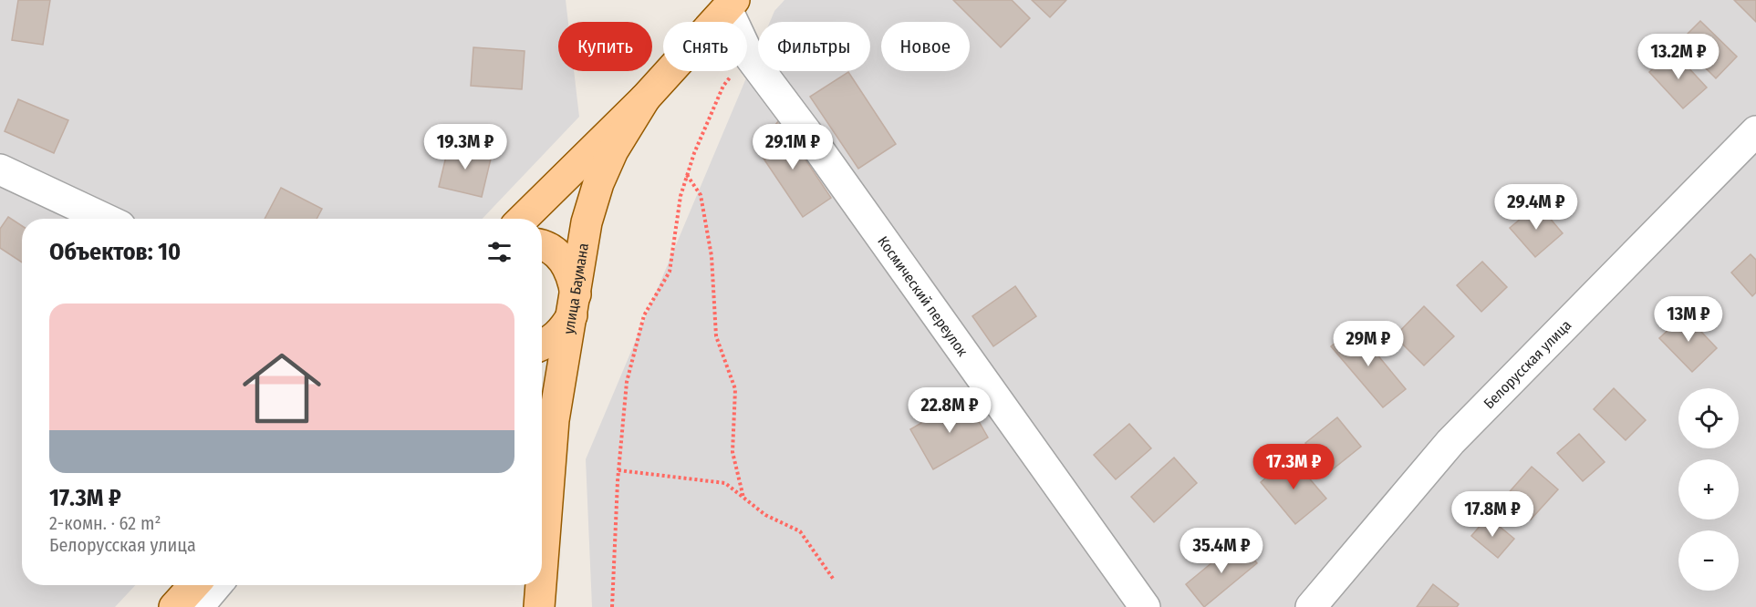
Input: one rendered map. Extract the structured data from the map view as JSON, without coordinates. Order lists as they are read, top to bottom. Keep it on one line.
{"streets":{"main road":["улица Баумана"],"street":["Космический переулок","Белорусская улица"]},"crossings":[["улица Баумана","Космический переулок"]],"page":{"chip":["Купить","Снять","Фильтры","Новое"],"price":["13.2M ₽","19.3M ₽","29.1M ₽","29.4M ₽","13M ₽","29M ₽","22.8M ₽","17.3M ₽","17.8M ₽","35.4M ₽"],"heading":"Объектов: 10","list":[{"name":"17.3M ₽","note":"2-комн. · 62 m² · Белорусская улица"}],"map_buttons":["+","−"]}}
